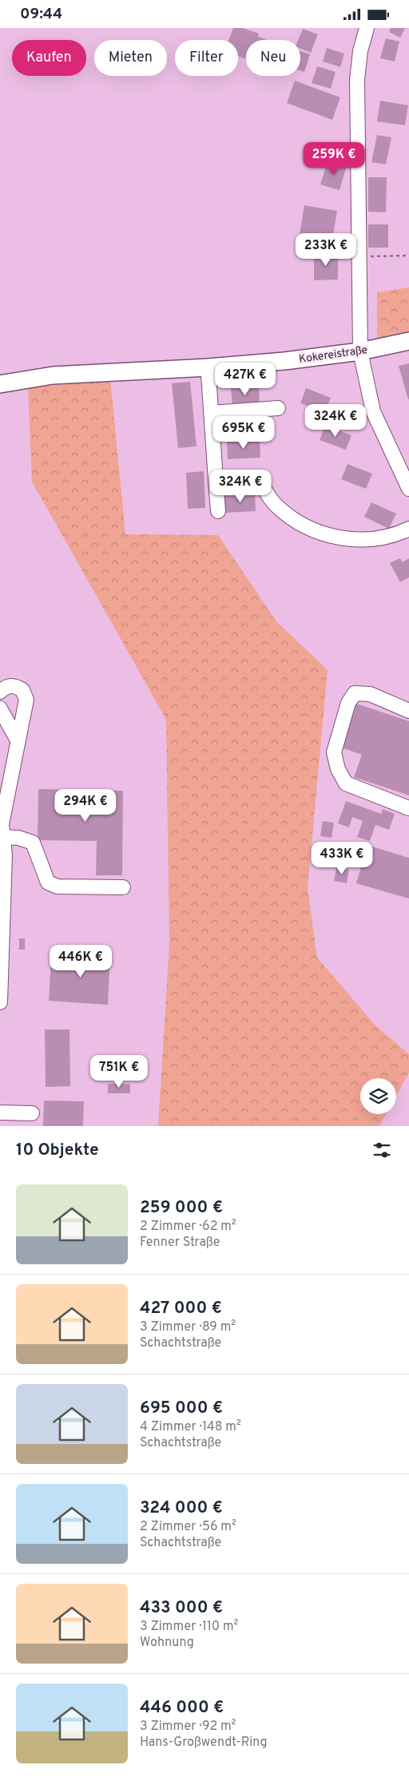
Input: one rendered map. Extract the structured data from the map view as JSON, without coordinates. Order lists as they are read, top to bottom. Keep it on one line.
{"streets":{"main road":["Kokereistraße"]},"page":{"status":"09:44","chip":["Kaufen","Mieten","Filter","Neu"],"price":["259K €","233K €","427K €","324K €","695K €","324K €","294K €","433K €","446K €","751K €"],"heading":"10 Objekte","list":[{"name":"259 000 €","note":"2 Zimmer · 62 m² · Fenner Straße"},{"name":"427 000 €","note":"3 Zimmer · 89 m² · Schachtstraße"},{"name":"695 000 €","note":"4 Zimmer · 148 m² · Schachtstraße"},{"name":"324 000 €","note":"2 Zimmer · 56 m² · Schachtstraße"},{"name":"433 000 €","note":"3 Zimmer · 110 m² · Wohnung"},{"name":"446 000 €","note":"3 Zimmer · 92 m² · Hans-Großwendt-Ring"}]}}
